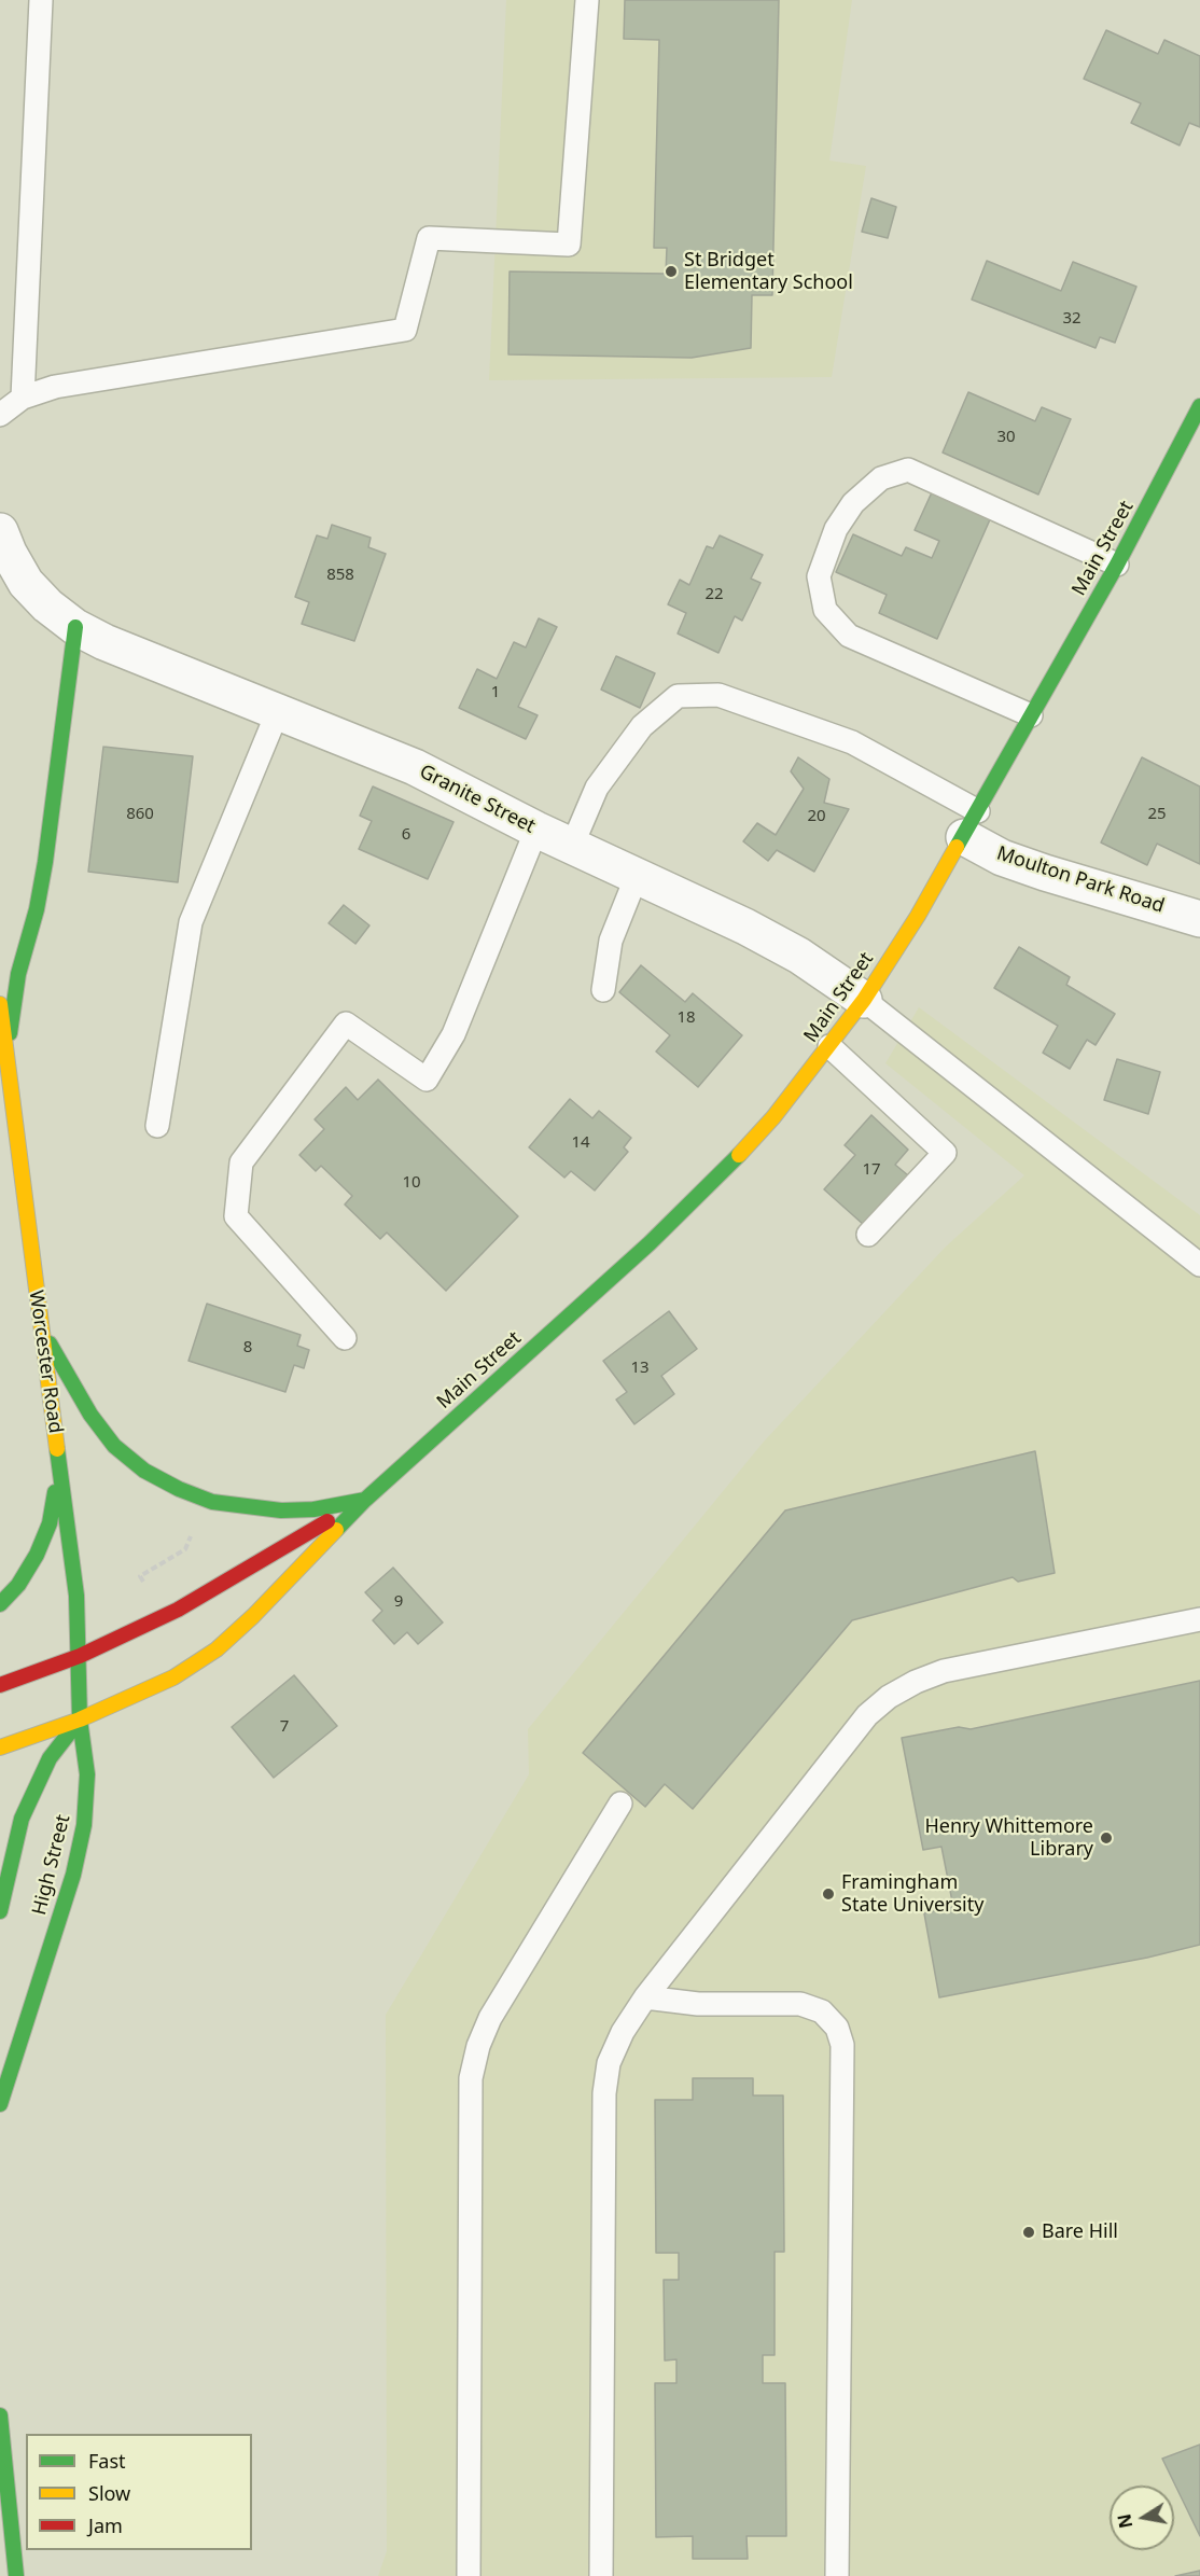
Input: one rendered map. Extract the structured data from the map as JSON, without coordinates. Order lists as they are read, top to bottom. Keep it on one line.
{"streets":{"main road":["Main Street","Worcester Road","High Street"],"street":["Granite Street","Moulton Park Road"]},"crossings":[["Main Street","Granite Street"],["Main Street","Moulton Park Road"],["Main Street","Worcester Road"],["Main Street","High Street"],["Worcester Road","High Street"]],"places":["St Bridget Elementary School","Henry Whittemore Library","Framingham State University","Bare Hill"],"house_numbers":["32","30","858","22","1","860","25","20","6","18","14","17","10","8","13","9","7"],"legend":["Fast","Slow","Jam"],"north":"left"}
